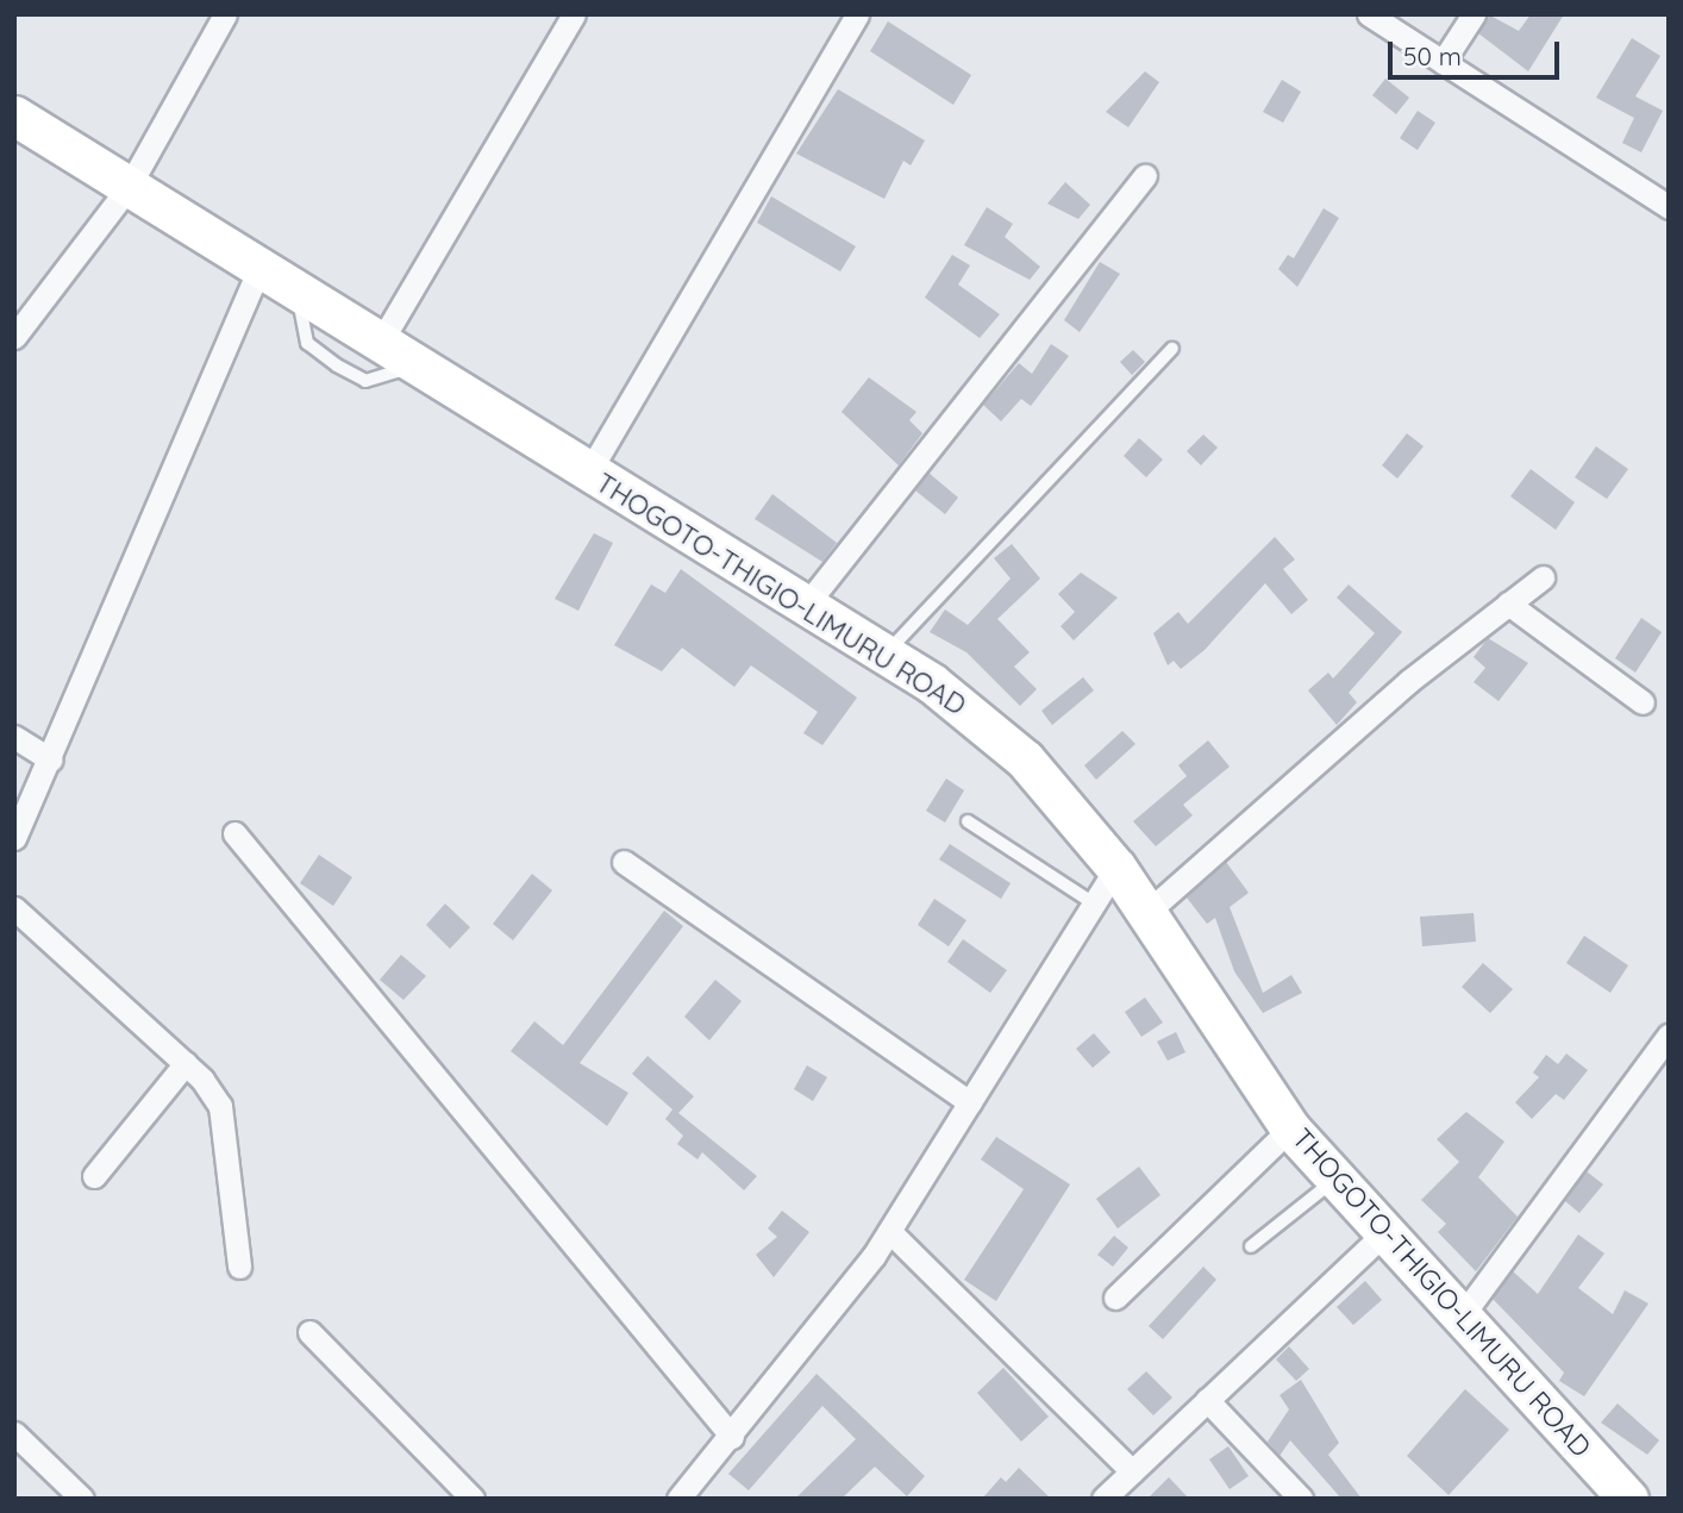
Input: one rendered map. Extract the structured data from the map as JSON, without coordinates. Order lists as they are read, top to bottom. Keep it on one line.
{"streets":{"highway":["THOGOTO-THIGIO-LIMURU ROAD"]},"scale_bar":"50 m"}
